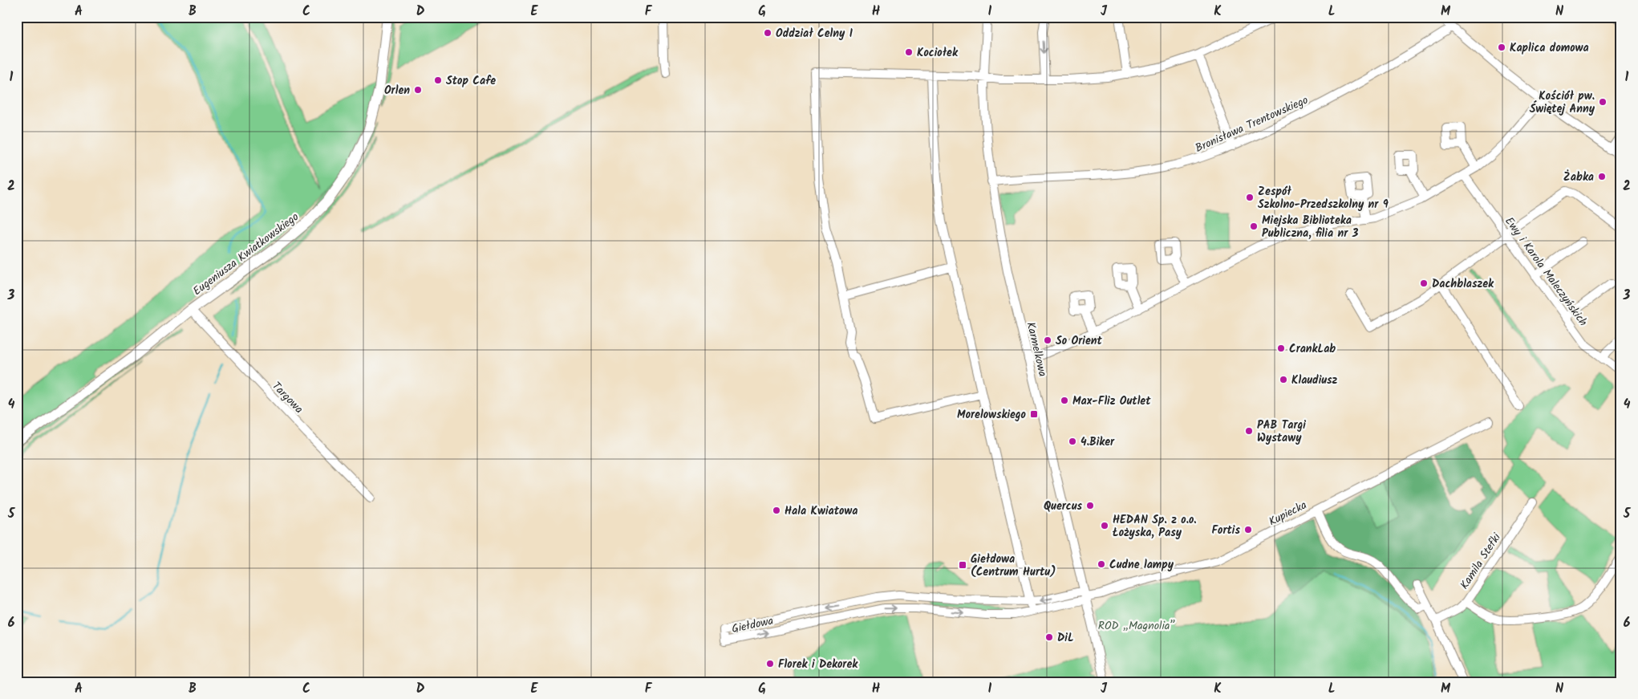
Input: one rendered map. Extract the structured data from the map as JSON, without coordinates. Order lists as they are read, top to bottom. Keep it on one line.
{"streets":{"main road":["Eugeniusza Kwiatkowskiego"],"street":["Bronisława Trentowskiego","Ewy i Karola Maleczyńskich","Karmelkowa","Targowa","Kupiecka","Kamila Stefki","Giełdowa"]},"crossings":[["Bronisława Trentowskiego","Karmelkowa"],["Eugeniusza Kwiatkowskiego","Targowa"],["Karmelkowa","Kupiecka"],["Karmelkowa","Giełdowa"],["Kupiecka","Giełdowa"]],"parks":["ROD „Magnolia”"],"places":{"other":["Oddział Celny I","Kaplica domowa","Kociołek","Stop Cafe","Orlen","Kościół pw. Świętej Anny","Żabka","Zespół Szkolno-Przedszkolny nr 9","Miejska Biblioteka Publiczna, filia nr 3","Dachblaszek","So Orient","CrankLab","Klaudiusz","Max-Fliz Outlet","PAB Targi Wystawy","4.Biker","Quercus","Hala Kwiatowa","HEDAN Sp. z o.o. Łożyska, Pasy","Fortis","Cudne lampy","DiL","Florek i Dekorek"],"transit":["Morelowskiego","Giełdowa (Centrum Hurtu)"]},"grid":{"columns":["A","B","C","D","E","F","G","H","I","J","K","L","M","N"],"rows":["1","2","3","4","5","6"]}}
